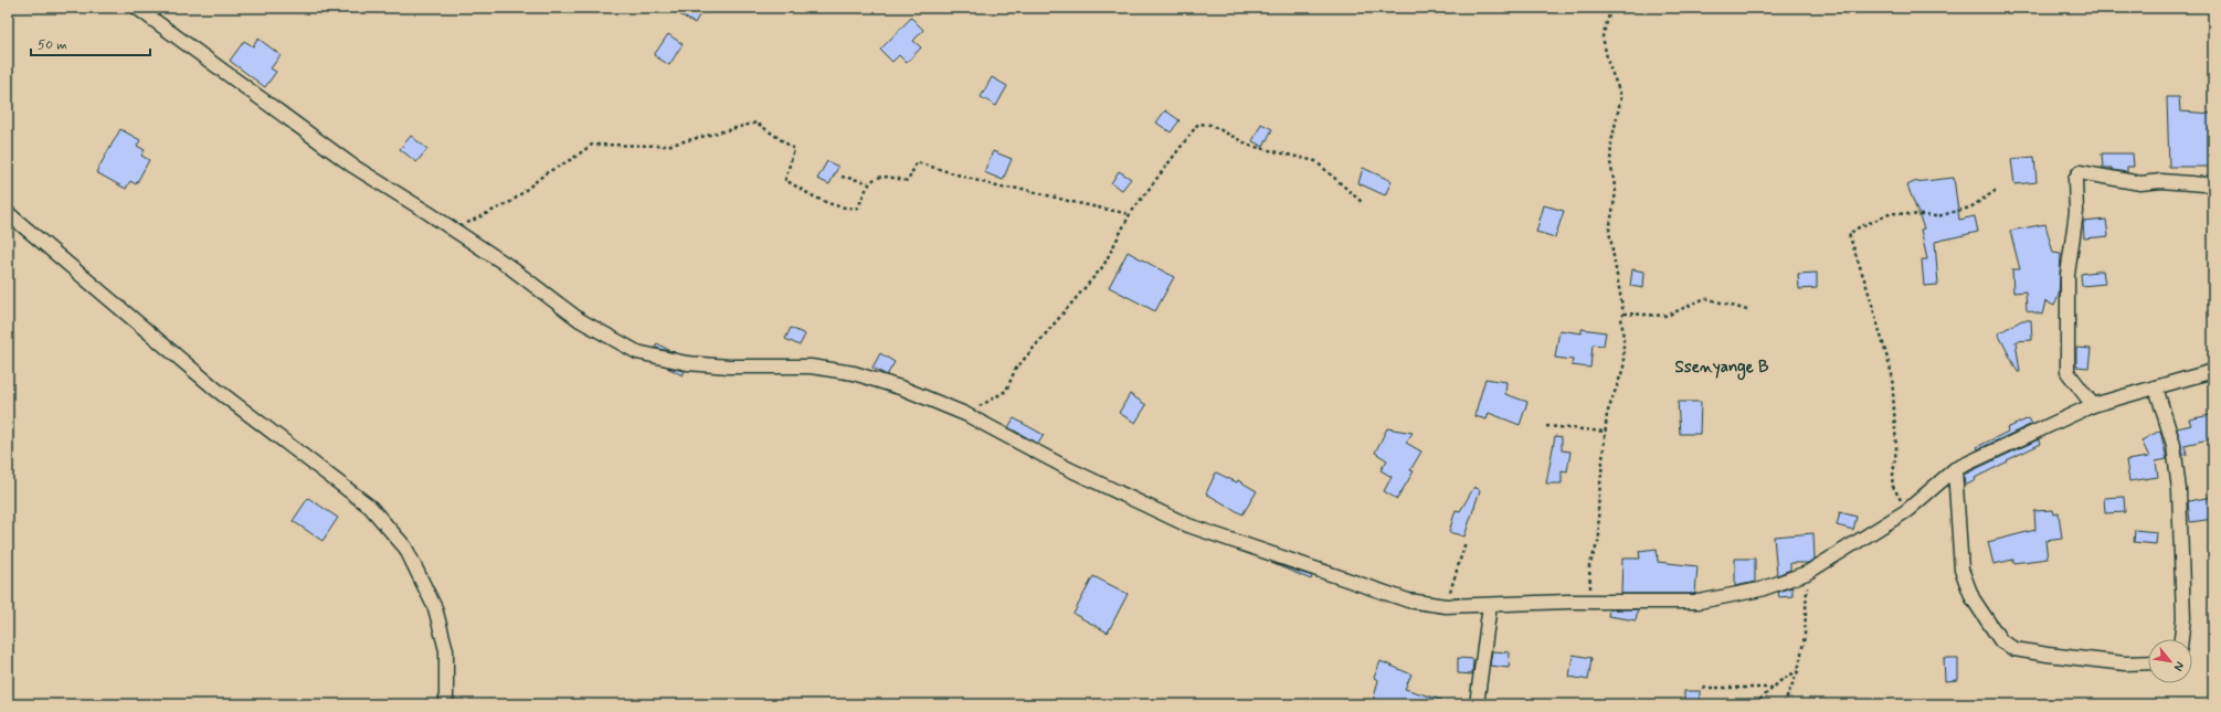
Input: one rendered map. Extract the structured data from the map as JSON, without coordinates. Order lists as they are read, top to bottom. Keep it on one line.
{"districts":["Ssenyange B"],"scale_bar":"50 m","north":"bottom right"}
